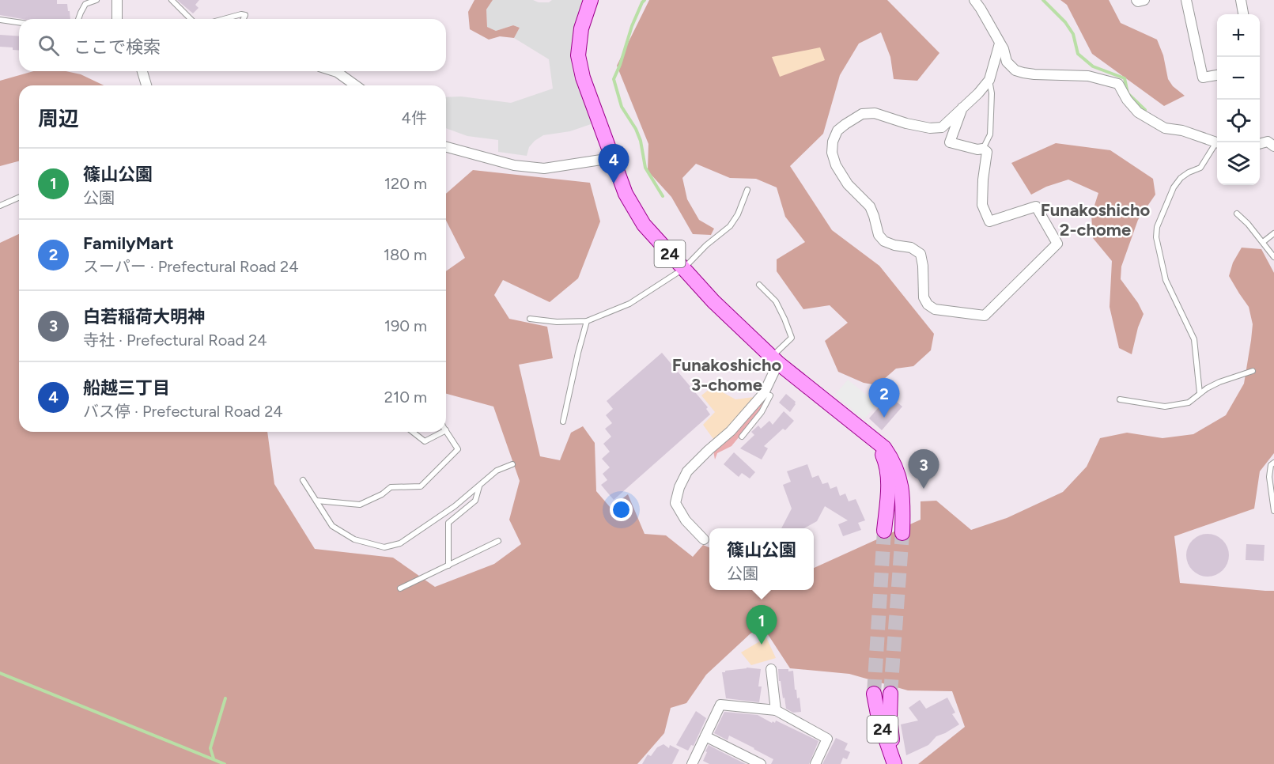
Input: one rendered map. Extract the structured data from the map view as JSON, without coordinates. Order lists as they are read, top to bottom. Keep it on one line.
{"streets":{"main road":["24"]},"districts":["Funakoshicho 2-chome","Funakoshicho 3-chome"],"page":{"map_buttons":["+","−"],"search":"ここで検索","heading":["周辺","4件"],"pins":["4","2","3","1"],"list":[{"mark":"1","name":"篠山公園","note":"公園","value":"120 m"},{"mark":"2","name":"FamilyMart","note":"スーパー · Prefectural Road 24","value":"180 m"},{"mark":"3","name":"白若稲荷大明神","note":"寺社 · Prefectural Road 24","value":"190 m"},{"mark":"4","name":"船越三丁目","note":"バス停 · Prefectural Road 24","value":"210 m"}],"popup":["篠山公園","公園"]}}
